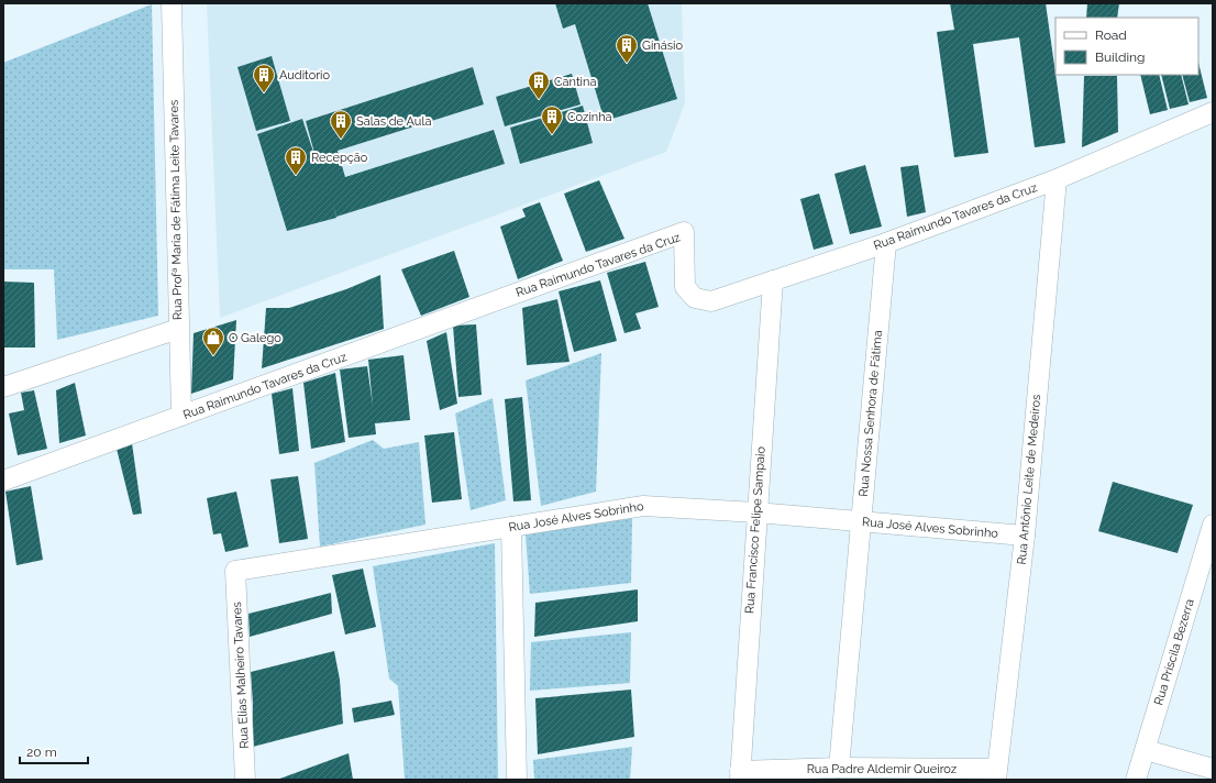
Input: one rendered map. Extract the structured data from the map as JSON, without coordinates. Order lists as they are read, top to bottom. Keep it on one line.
{"streets":{"street":["Rua Profª Maria de Fátima Leite Tavares","Rua Raimundo Tavares da Cruz","Rua Nossa Senhora de Fátima","Rua Antônio Leite de Medeiros","Rua José Alves Sobrinho","Rua Francisco Felipe Sampaio","Rua Priscila Bezerra","Rua Elias Malheiro Tavares","Rua Padre Aldemir Queiroz"]},"crossings":[["Rua Profª Maria de Fátima Leite Tavares","Rua Raimundo Tavares da Cruz"],["Rua Raimundo Tavares da Cruz","Rua Nossa Senhora de Fátima"],["Rua Raimundo Tavares da Cruz","Rua Antônio Leite de Medeiros"],["Rua Raimundo Tavares da Cruz","Rua Francisco Felipe Sampaio"],["Rua Nossa Senhora de Fátima","Rua José Alves Sobrinho"],["Rua Nossa Senhora de Fátima","Rua Padre Aldemir Queiroz"],["Rua Antônio Leite de Medeiros","Rua José Alves Sobrinho"],["Rua Antônio Leite de Medeiros","Rua Padre Aldemir Queiroz"],["Rua José Alves Sobrinho","Rua Francisco Felipe Sampaio"],["Rua José Alves Sobrinho","Rua Elias Malheiro Tavares"],["Rua Francisco Felipe Sampaio","Rua Padre Aldemir Queiroz"]],"places":{"building":["Ginásio","Auditorio","Cantina","Cozinha","Salas de Aula","Recepção"],"shop":["O Galego"]},"legend":["Road","Building"],"scale_bar":"20 m"}
